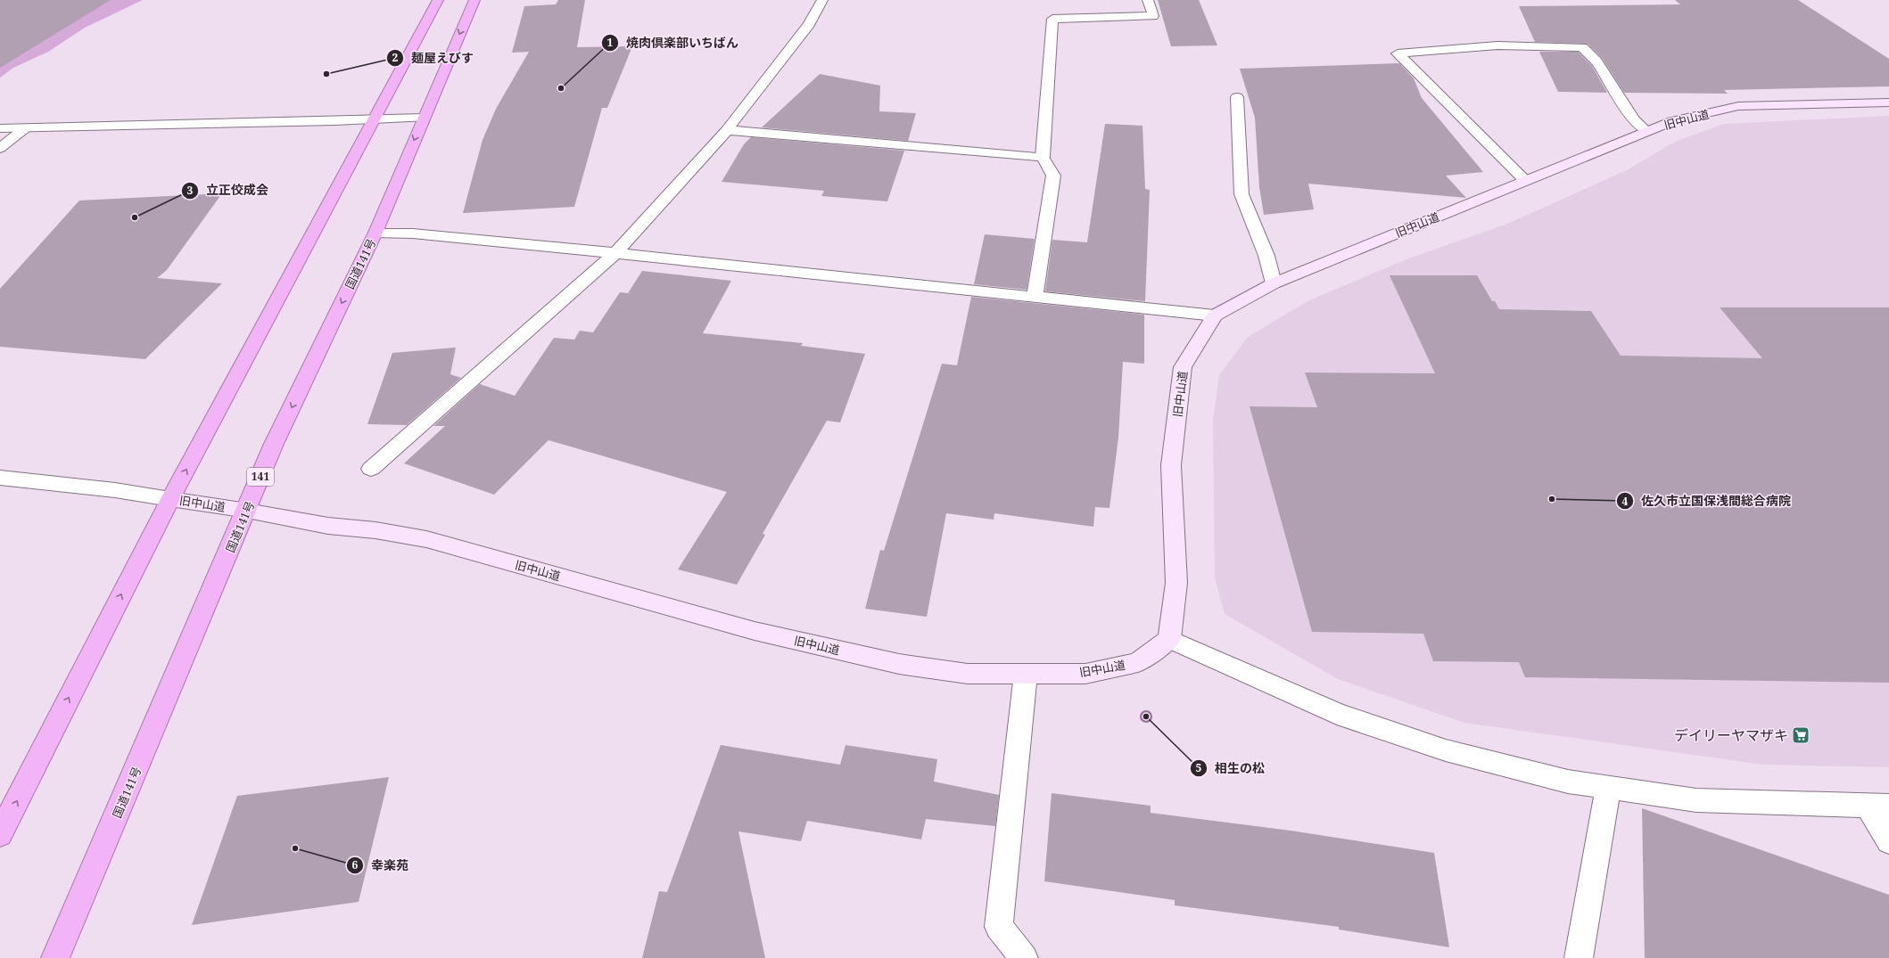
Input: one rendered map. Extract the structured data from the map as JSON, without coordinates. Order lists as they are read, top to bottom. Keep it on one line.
{"streets":{"highway":["国道141号","141"],"main road":["旧中山道"]},"crossings":[["旧中山道","国道141号"]],"places":{"other":["麺屋えびす","焼肉倶楽部いちばん","立正佼成会","佐久市立国保浅間総合病院","相生の松","幸楽苑"],"supermarket":["デイリーヤマザキ"]}}
